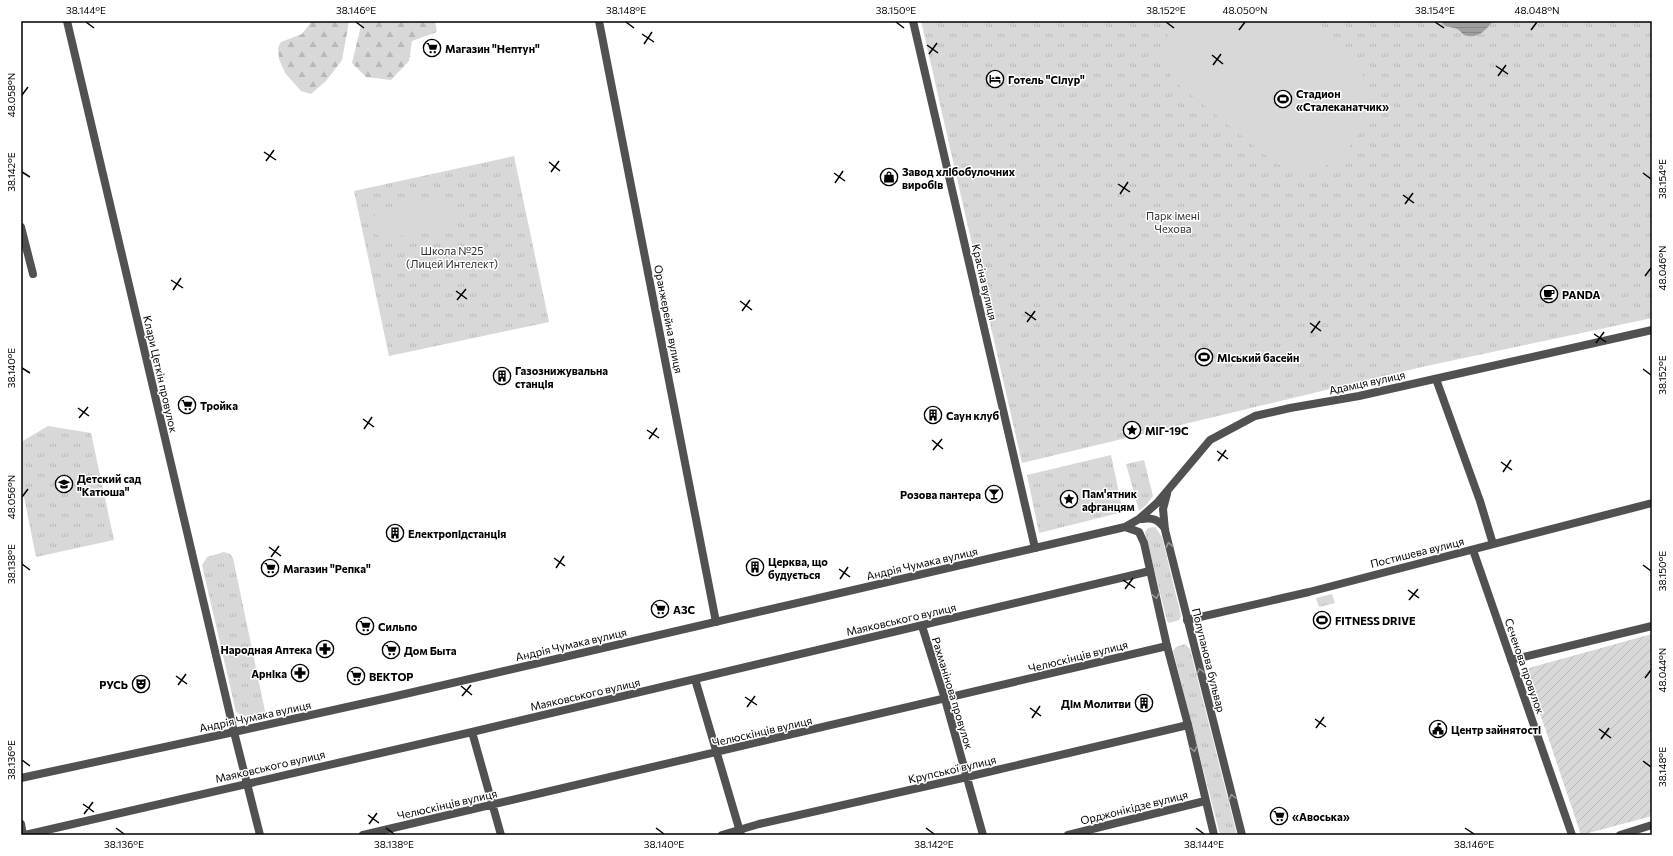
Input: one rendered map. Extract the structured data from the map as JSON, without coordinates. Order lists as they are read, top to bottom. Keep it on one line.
{"streets":{"street":["Красіна вулиця","Оранжерейна вулиця","Клари Цеткін провулок","Адамця вулиця","Постишева вулиця","Андрія Чумака вулиця","Маяковського вулиця","Челюскінців вулиця","Полупанова бульвар","Сєченова провулок","Рахманінова провулок","Крупської вулиця","Орджонікідзе вулиця"]},"crossings":[["Красіна вулиця","Андрія Чумака вулиця"],["Оранжерейна вулиця","Андрія Чумака вулиця"],["Клари Цеткін провулок","Андрія Чумака вулиця"],["Клари Цеткін провулок","Маяковського вулиця"],["Адамця вулиця","Андрія Чумака вулиця"],["Адамця вулиця","Полупанова бульвар"],["Постишева вулиця","Полупанова бульвар"],["Постишева вулиця","Сєченова провулок"],["Маяковського вулиця","Рахманінова провулок"],["Челюскінців вулиця","Рахманінова провулок"],["Рахманінова провулок","Крупської вулиця"]],"parks":["Парк імені Чехова","Школа №25 (Лицей Интелект)"],"places":{"supermarket":["Магазин \"Нептун\"","Тройка","Магазин \"Репка\"","АЗС","Сильпо","Дом Быта","ВЕКТОР","«Авоська»"],"hotel":["Готель \"Сілур\""],"sports":["Стадион «Сталеканатчик»","Міський басейн","FITNESS DRIVE"],"shop":["Завод хлібобулочних виробів"],"cafe":["PANDA"],"building":["Газознижувальна станція","Саун клуб","Електропідстанція","Церква, що будується","Дім Молитви"],"place":["МіГ-19С","Пам'ятник афганцям"],"school or university":["Детский сад \"Катюша\""],"bar":["Розова пантера"],"pharmacy":["Народная Аптека","Арніка"],"theatre":["РУСЬ"],"public building":["Центр зайнятості"]},"coordinates":["38.144°E","38.146°E","38.148°E","38.150°E","38.152°E","48.050°N","38.154°E","48.048°N","48.058°N","38.142°E","48.046°N","38.140°E","48.056°N","38.138°E","48.044°N","38.136°E"]}
